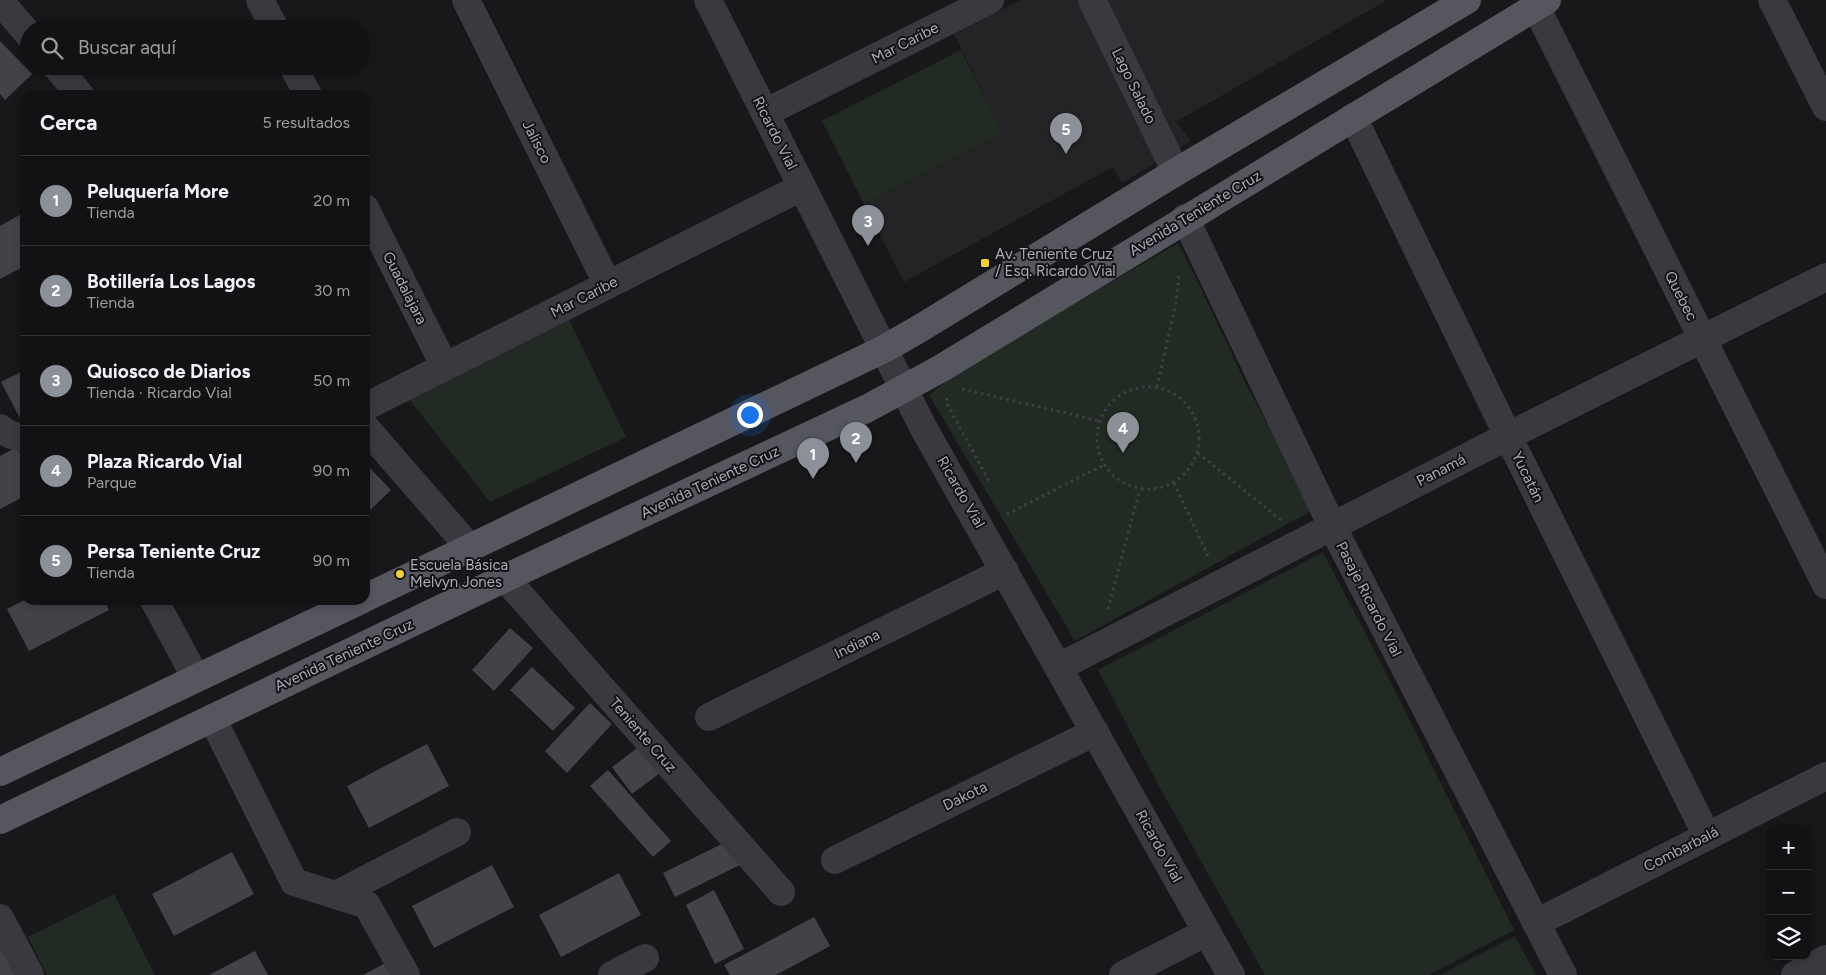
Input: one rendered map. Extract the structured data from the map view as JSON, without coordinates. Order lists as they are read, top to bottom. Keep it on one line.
{"streets":{"main road":["Avenida Teniente Cruz"],"street":["Mar Caribe","Lago Salado","Ricardo Vial","Jalisco","Guadalajara","Quebec","Panamá","Yucatán","Pasaje Ricardo Vial","Indiana","Teniente Cruz","Dakota","Combarbalá"]},"crossings":[["Mar Caribe","Ricardo Vial"],["Mar Caribe","Jalisco"],["Mar Caribe","Guadalajara"],["Ricardo Vial","Avenida Teniente Cruz"],["Ricardo Vial","Panamá"],["Ricardo Vial","Indiana"],["Ricardo Vial","Dakota"],["Avenida Teniente Cruz","Quebec"],["Avenida Teniente Cruz","Yucatán"],["Avenida Teniente Cruz","Pasaje Ricardo Vial"],["Avenida Teniente Cruz","Teniente Cruz"],["Quebec","Panamá"],["Panamá","Yucatán"],["Panamá","Pasaje Ricardo Vial"],["Yucatán","Combarbalá"],["Pasaje Ricardo Vial","Combarbalá"]],"places":{"transit":["Av. Teniente Cruz / Esq. Ricardo Vial"],"other":["Escuela Básica Melvyn Jones"]},"page":{"search":"Buscar aquí","heading":["Cerca","5 resultados"],"pins":["5","3","4","2","1"],"list":[{"mark":"1","name":"Peluquería More","note":"Tienda","value":"20 m"},{"mark":"2","name":"Botillería Los Lagos","note":"Tienda","value":"30 m"},{"mark":"3","name":"Quiosco de Diarios","note":"Tienda · Ricardo Vial","value":"50 m"},{"mark":"4","name":"Plaza Ricardo Vial","note":"Parque","value":"90 m"},{"mark":"5","name":"Persa Teniente Cruz","note":"Tienda","value":"90 m"}],"map_buttons":["+","−"]}}
